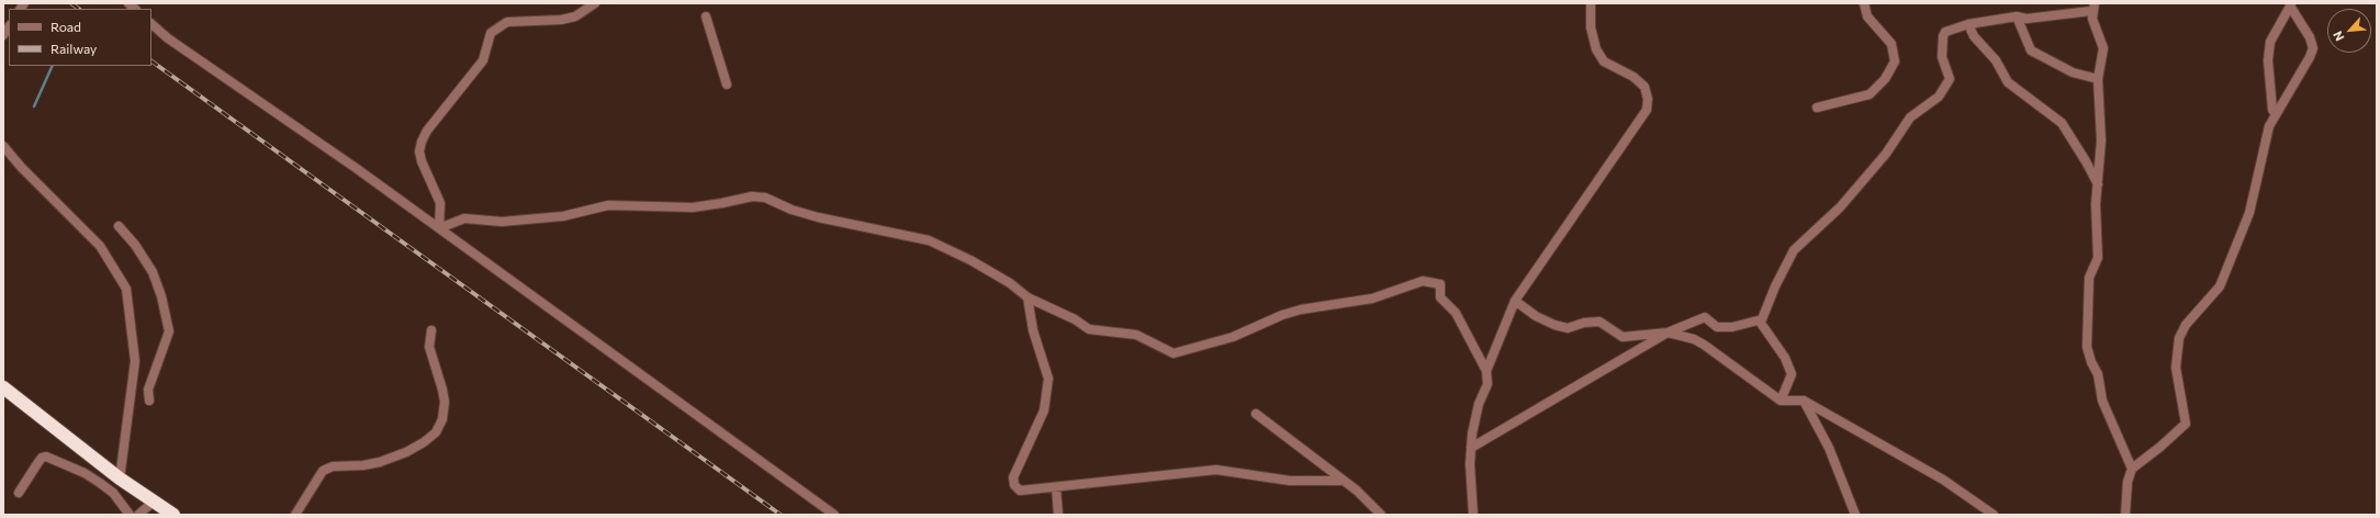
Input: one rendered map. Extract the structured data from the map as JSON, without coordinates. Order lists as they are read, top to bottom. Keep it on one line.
{"legend":["Road","Railway"],"north":"bottom left"}
